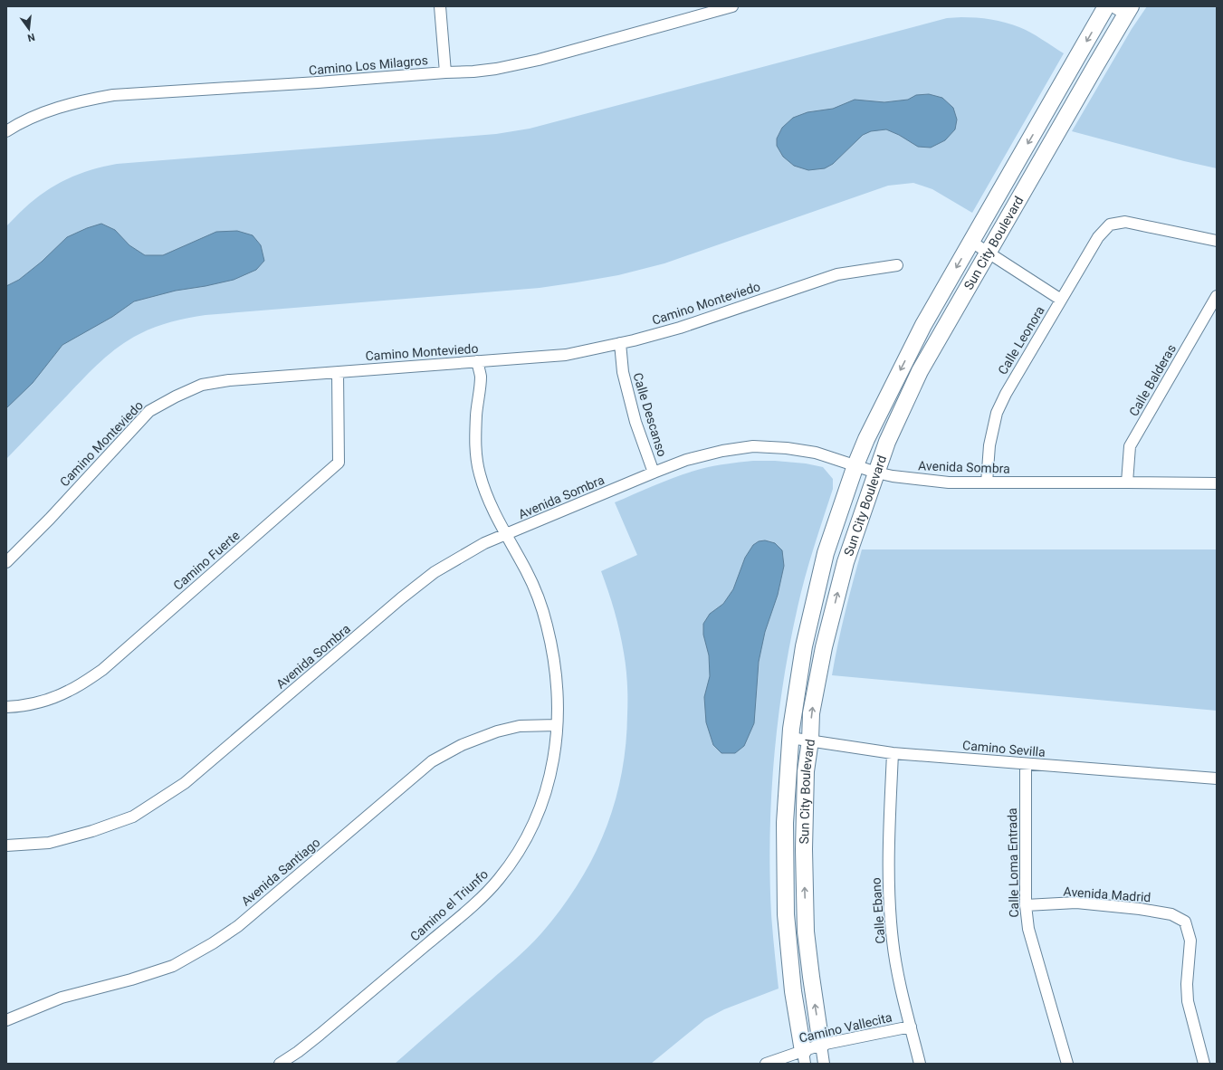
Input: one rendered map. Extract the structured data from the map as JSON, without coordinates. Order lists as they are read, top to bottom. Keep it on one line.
{"streets":{"street":["Camino Los Milagros","Sun City Boulevard","Camino Monteviedo","Calle Leonora","Calle Balderas","Calle Descanso","Avenida Sombra","Camino Fuerte","Camino Sevilla","Calle Loma Entrada","Avenida Santiago","Avenida Madrid","Camino el Triunfo","Calle Ebano","Camino Vallecita"]},"crossings":[["Sun City Boulevard","Avenida Sombra"],["Sun City Boulevard","Camino Sevilla"],["Sun City Boulevard","Camino Vallecita"],["Camino Monteviedo","Calle Descanso"],["Camino Monteviedo","Camino Fuerte"],["Camino Monteviedo","Camino el Triunfo"],["Calle Leonora","Avenida Sombra"],["Calle Balderas","Avenida Sombra"],["Calle Descanso","Avenida Sombra"],["Avenida Sombra","Camino el Triunfo"],["Camino Sevilla","Calle Loma Entrada"],["Camino Sevilla","Calle Ebano"],["Calle Loma Entrada","Avenida Madrid"],["Avenida Santiago","Camino el Triunfo"],["Calle Ebano","Camino Vallecita"]],"north":"bottom"}
